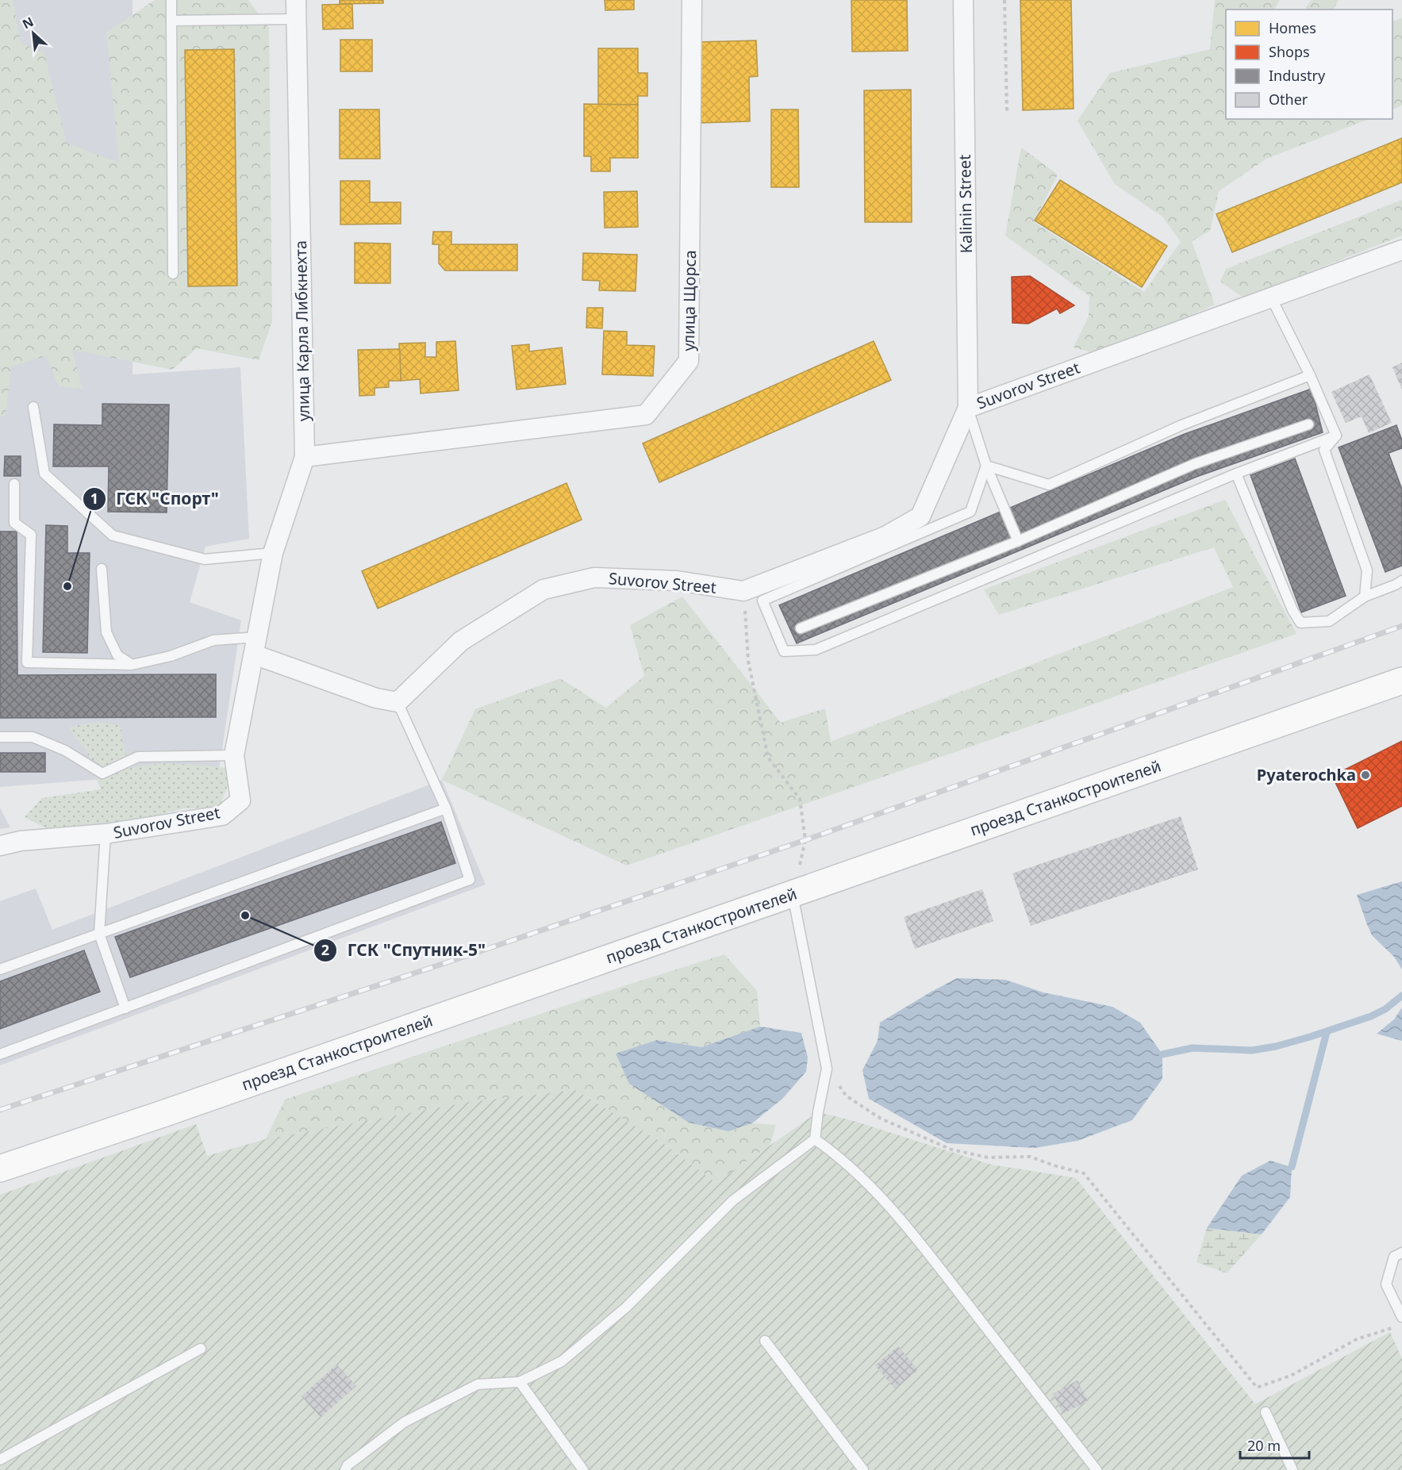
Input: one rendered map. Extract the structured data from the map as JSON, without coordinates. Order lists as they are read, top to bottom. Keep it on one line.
{"streets":{"main road":["проезд Станкостроителей"],"street":["Kalinin Street","улица Щорса","улица Карла Либкнехта","Suvorov Street"]},"crossings":[["Kalinin Street","Suvorov Street"],["улица Щорса","улица Карла Либкнехта"],["улица Карла Либкнехта","Suvorov Street"]],"places":["ГСК \"Спорт\"","Pyaterochka","ГСК \"Спутник-5\""],"legend":["Homes","Shops","Industry","Other"],"scale_bar":"20 m","north":"top left"}
